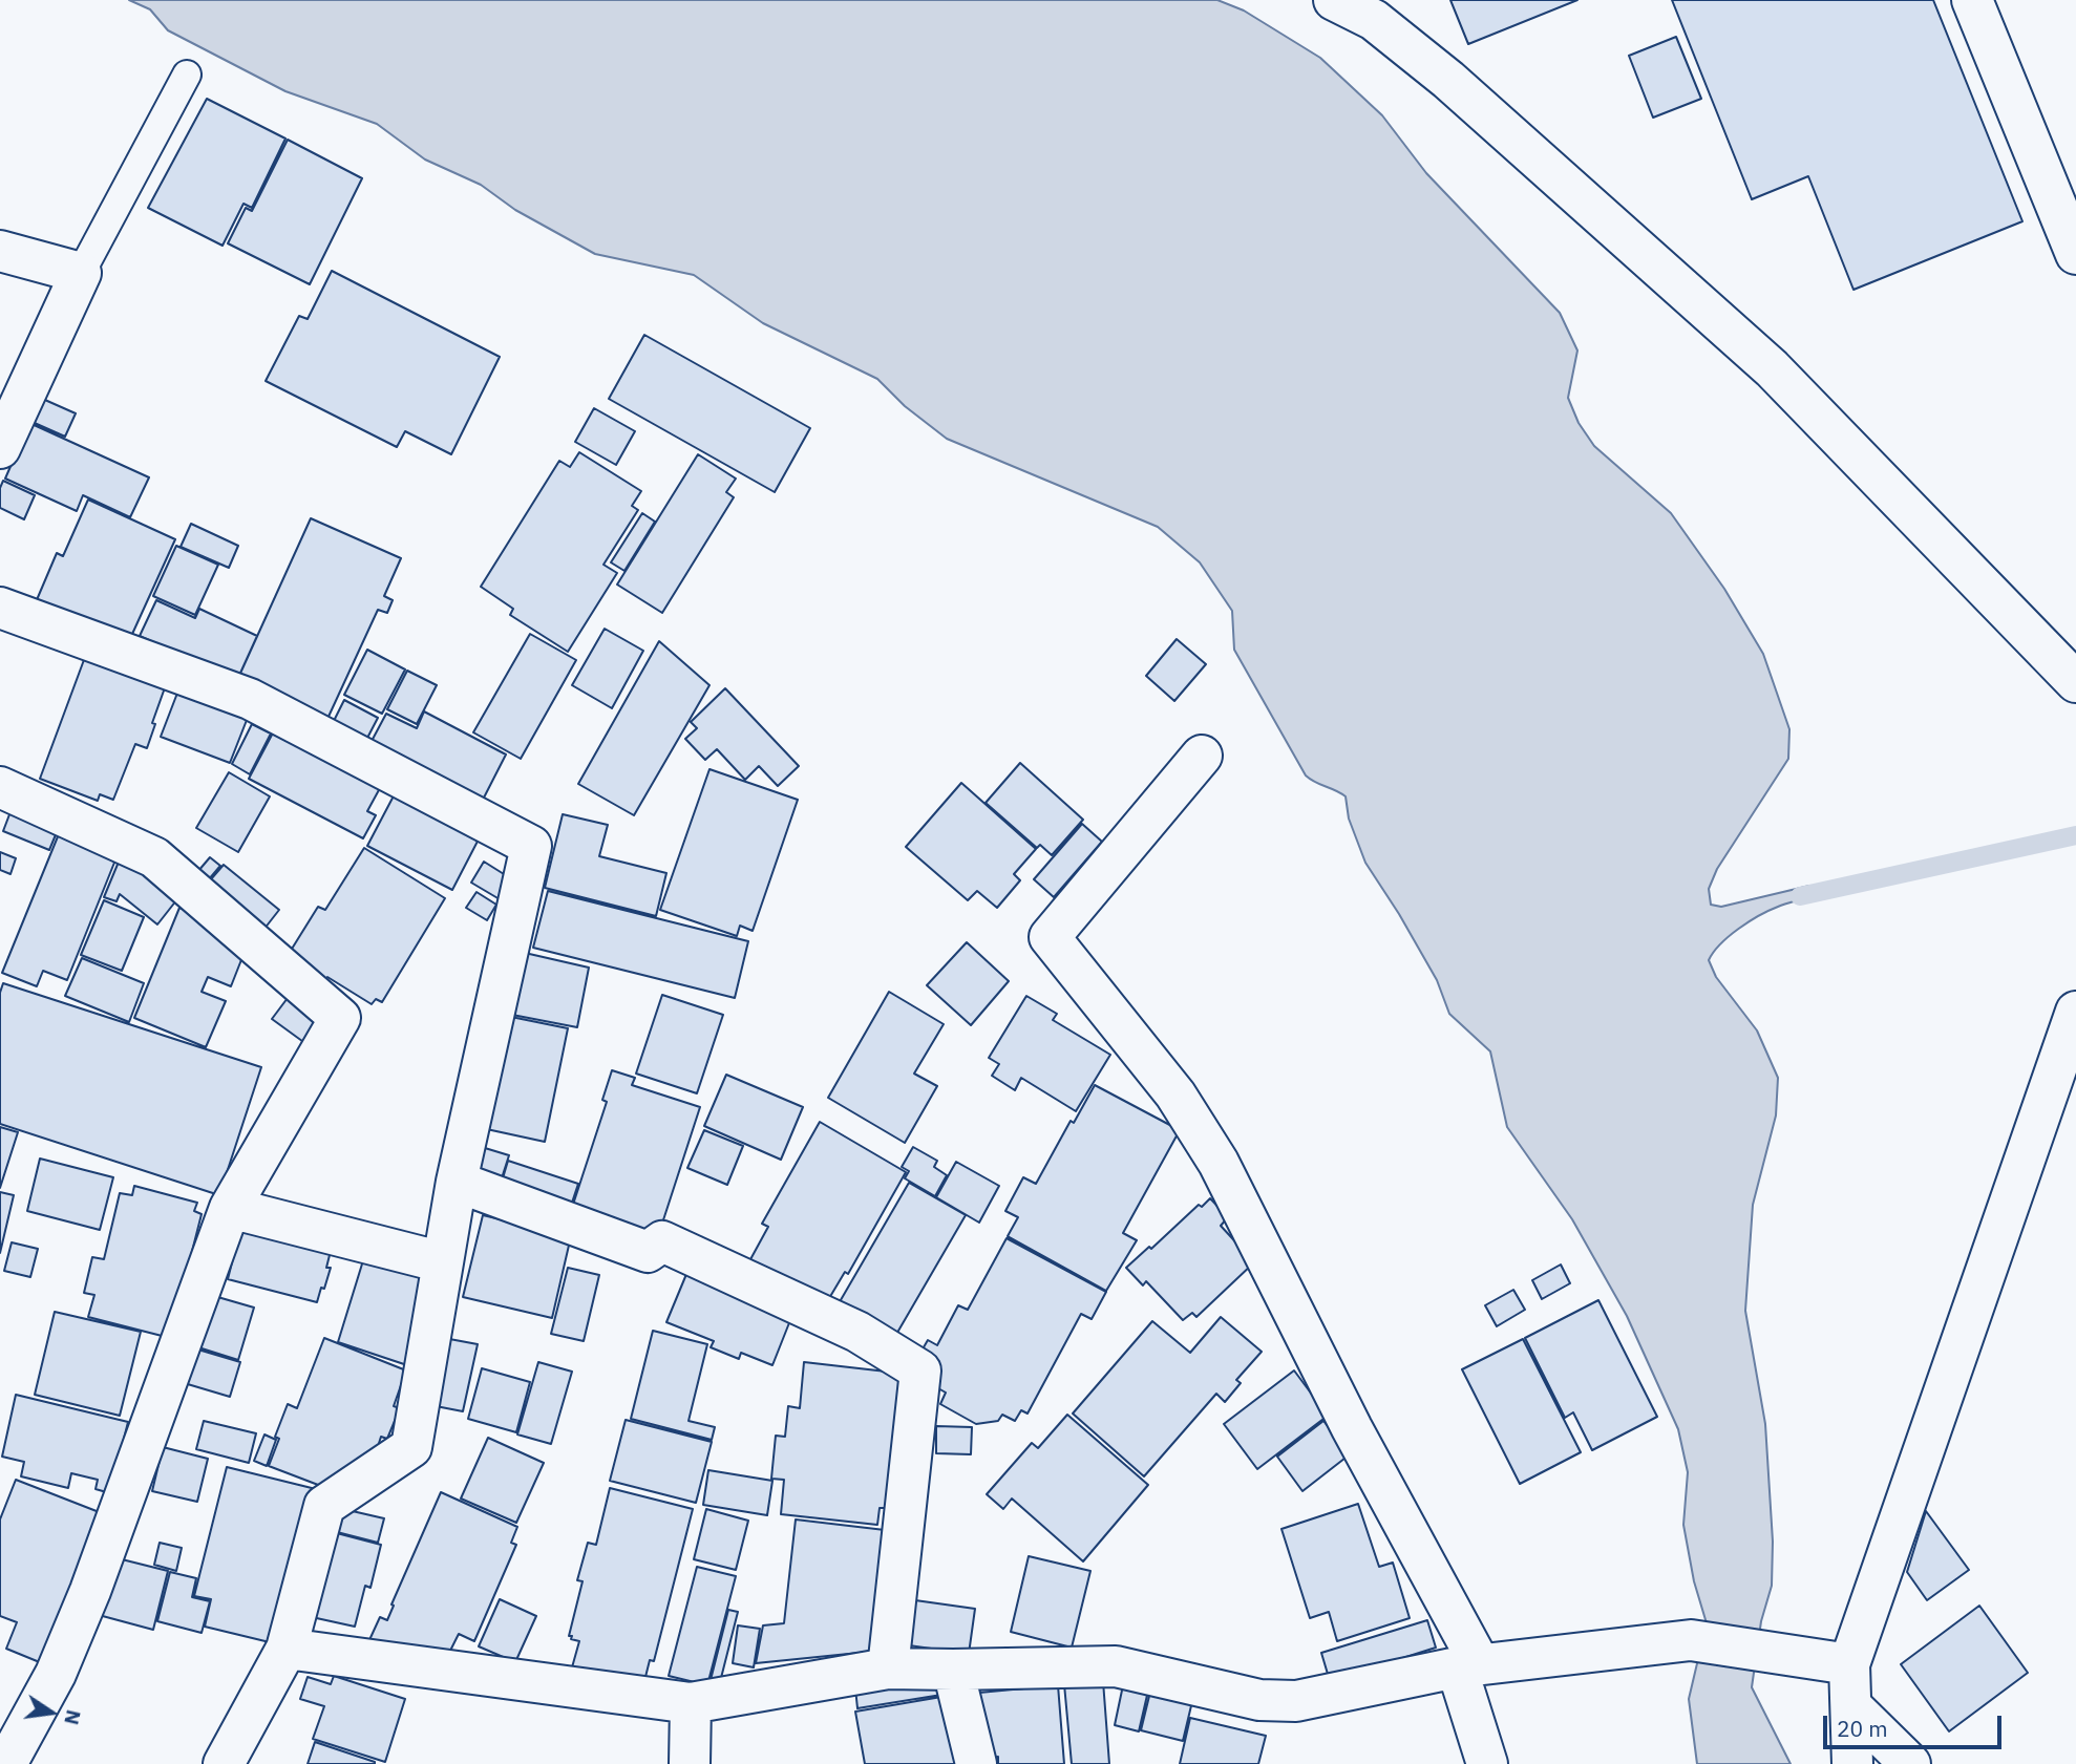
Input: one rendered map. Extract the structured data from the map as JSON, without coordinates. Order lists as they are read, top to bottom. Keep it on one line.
{"scale_bar":"20 m","north":"right"}
